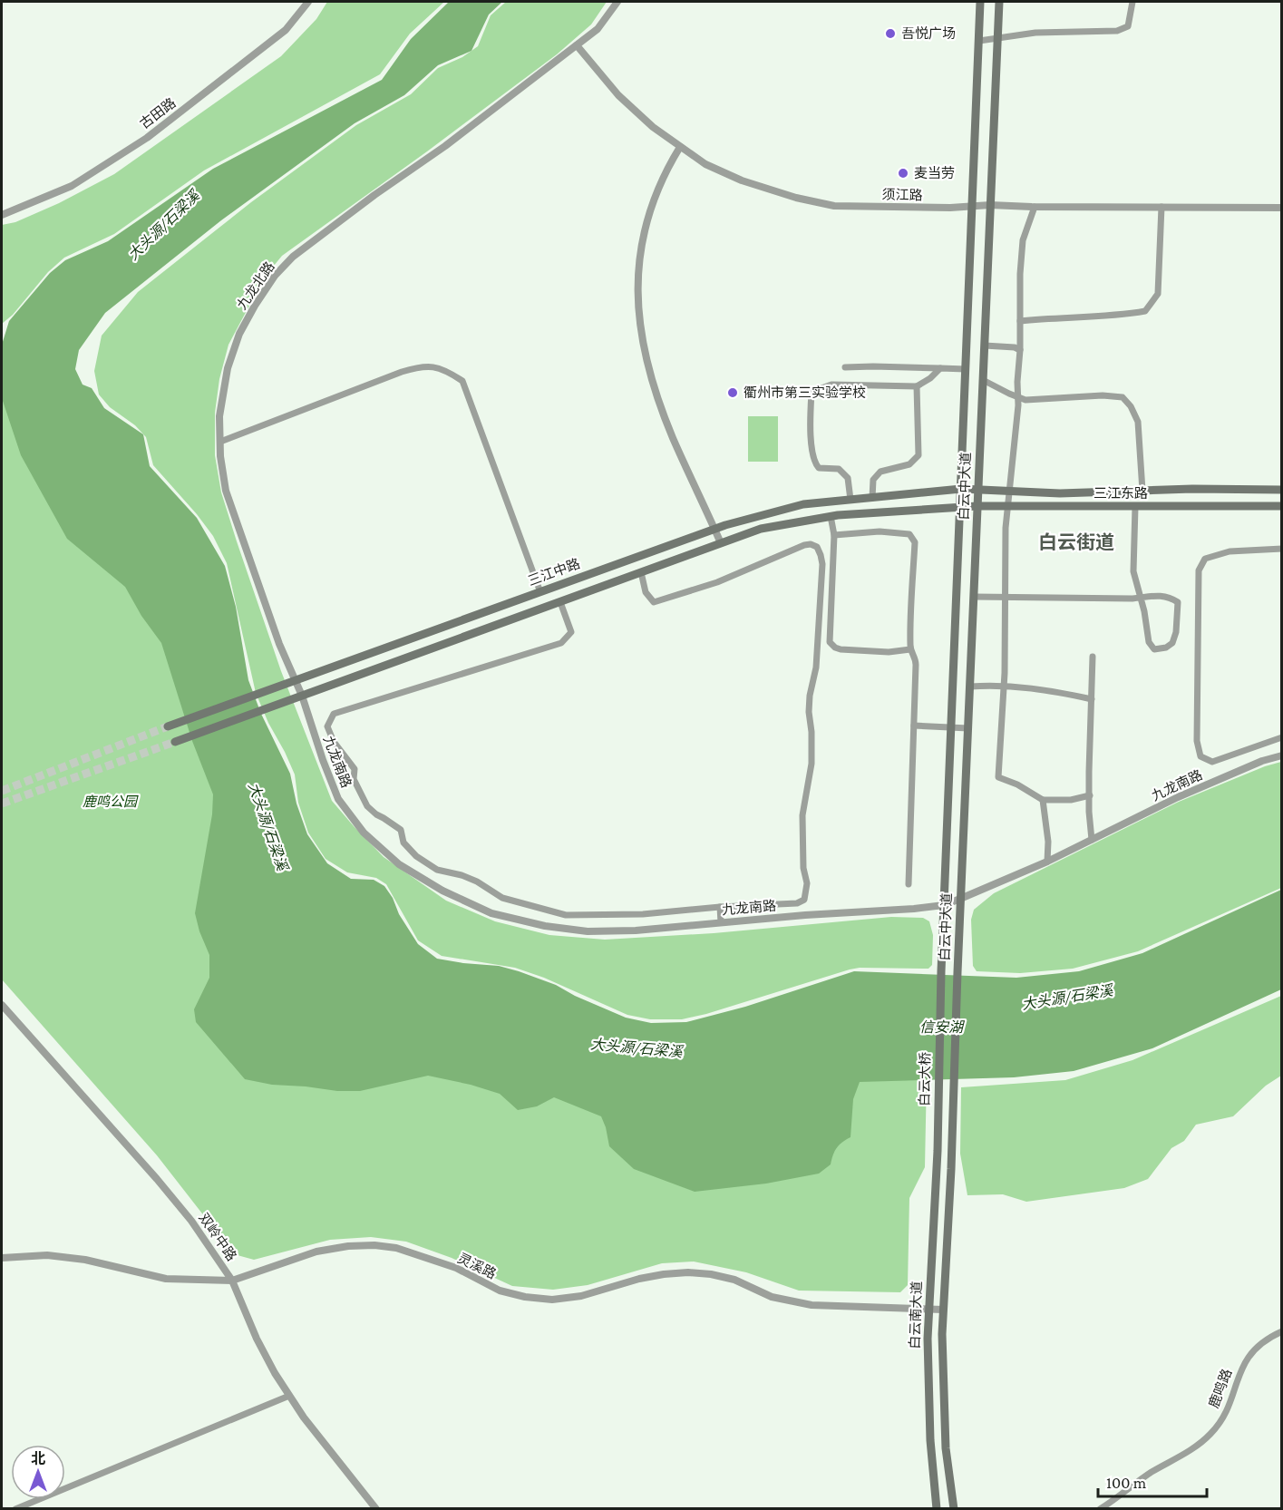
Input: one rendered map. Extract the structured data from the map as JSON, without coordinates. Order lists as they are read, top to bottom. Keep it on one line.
{"streets":{"main road":["白云中大道","三江东路","三江中路","白云大桥","白云南大道"],"street":["古田路","须江路","九龙北路","九龙南路","双岭中路","灵溪路","鹿鸣路"]},"crossings":[["须江路","九龙北路"],["须江路","白云中大道"],["九龙北路","三江中路"],["九龙北路","九龙南路"],["白云中大道","三江东路"],["白云中大道","三江中路"],["白云中大道","九龙南路"],["白云中大道","白云大桥"],["三江东路","三江中路"],["白云大桥","白云南大道"],["双岭中路","灵溪路"],["灵溪路","白云南大道"]],"districts":["白云街道"],"water":["大头源/石梁溪","信安湖"],"parks":["鹿鸣公园"],"places":["吾悦广场","麦当劳","衢州市第三实验学校"],"scale_bar":"100 m","north":"top"}
